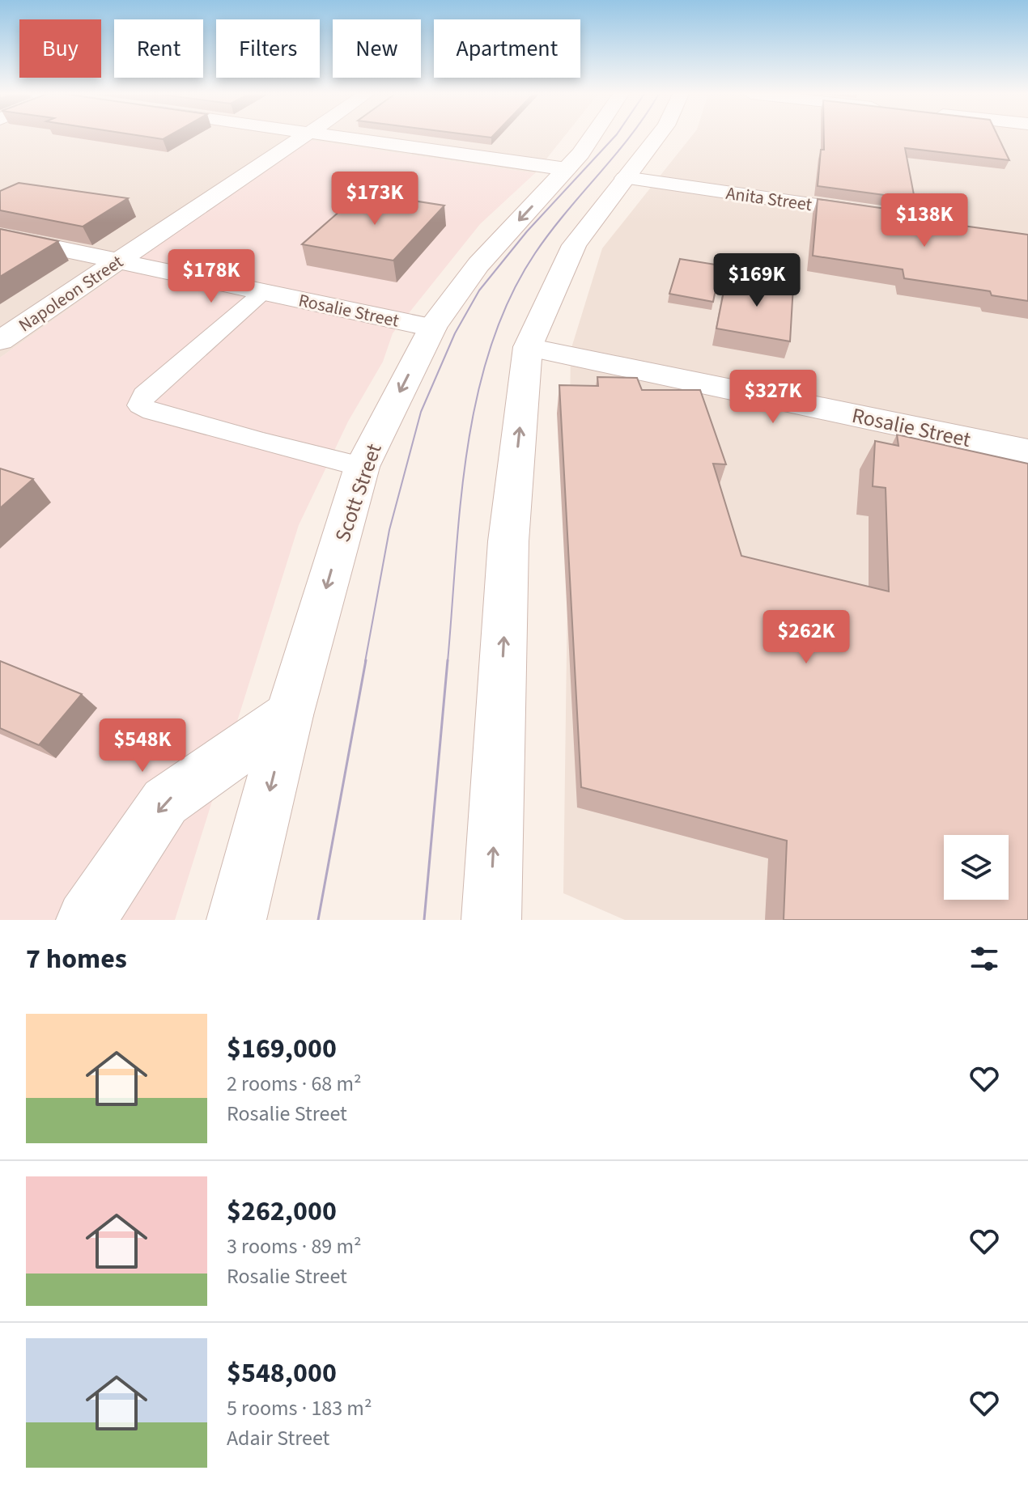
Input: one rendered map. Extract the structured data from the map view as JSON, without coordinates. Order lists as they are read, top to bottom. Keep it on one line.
{"streets":{"street":["Anita Street","Napoleon Street","Rosalie Street","Scott Street"]},"crossings":[["Napoleon Street","Rosalie Street"],["Rosalie Street","Scott Street"]],"page":{"chip":["Buy","Rent","Filters","New","Apartment"],"price":["$173K","$138K","$178K","$169K","$327K","$262K","$548K"],"heading":"7 homes","list":[{"name":"$169,000","note":"2 rooms · 68 m² · Rosalie Street"},{"name":"$262,000","note":"3 rooms · 89 m² · Rosalie Street"},{"name":"$548,000","note":"5 rooms · 183 m² · Adair Street"}]}}
